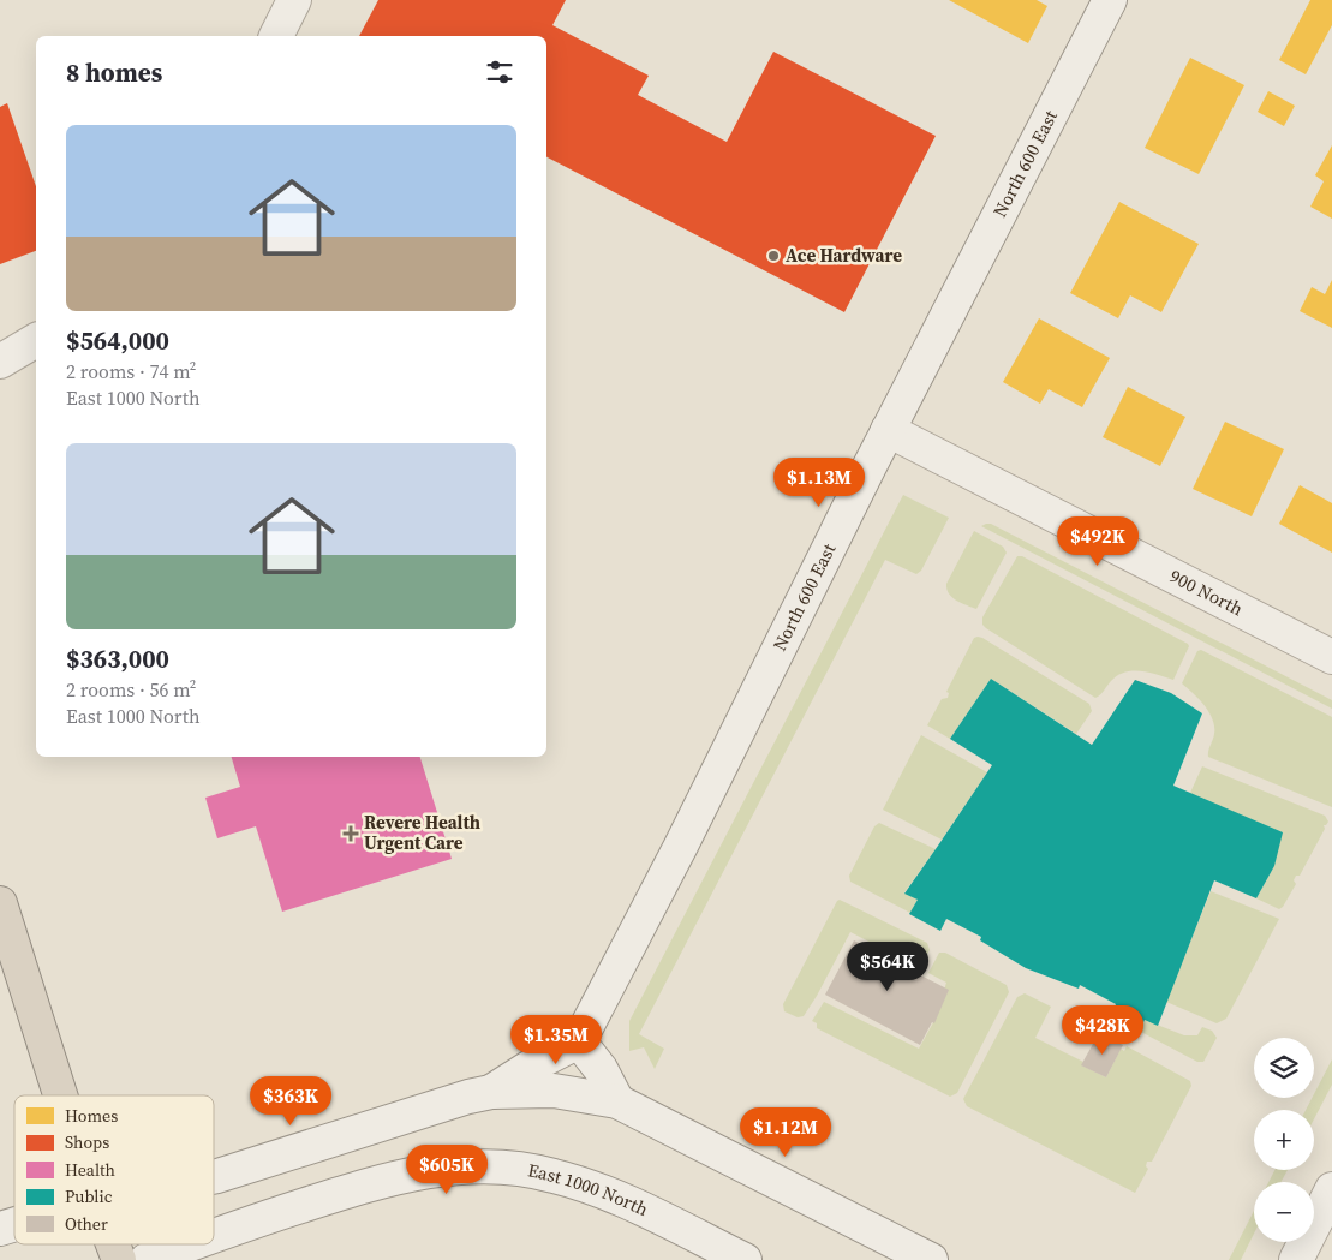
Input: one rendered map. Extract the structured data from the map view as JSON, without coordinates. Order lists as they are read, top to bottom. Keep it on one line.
{"streets":{"street":["North 600 East","900 North","East 1000 North"]},"crossings":[["North 600 East","900 North"]],"places":{"other":["Ace Hardware"],"health":["Revere Health Urgent Care"]},"legend":["Homes","Shops","Health","Public","Other"],"page":{"heading":"8 homes","list":[{"name":"$564,000","note":"2 rooms · 74 m² · East 1000 North"},{"name":"$363,000","note":"2 rooms · 56 m² · East 1000 North"}],"price":["$1.13M","$492K","$564K","$428K","$1.35M","$363K","$1.12M","$605K"],"map_buttons":["+","−"]}}
